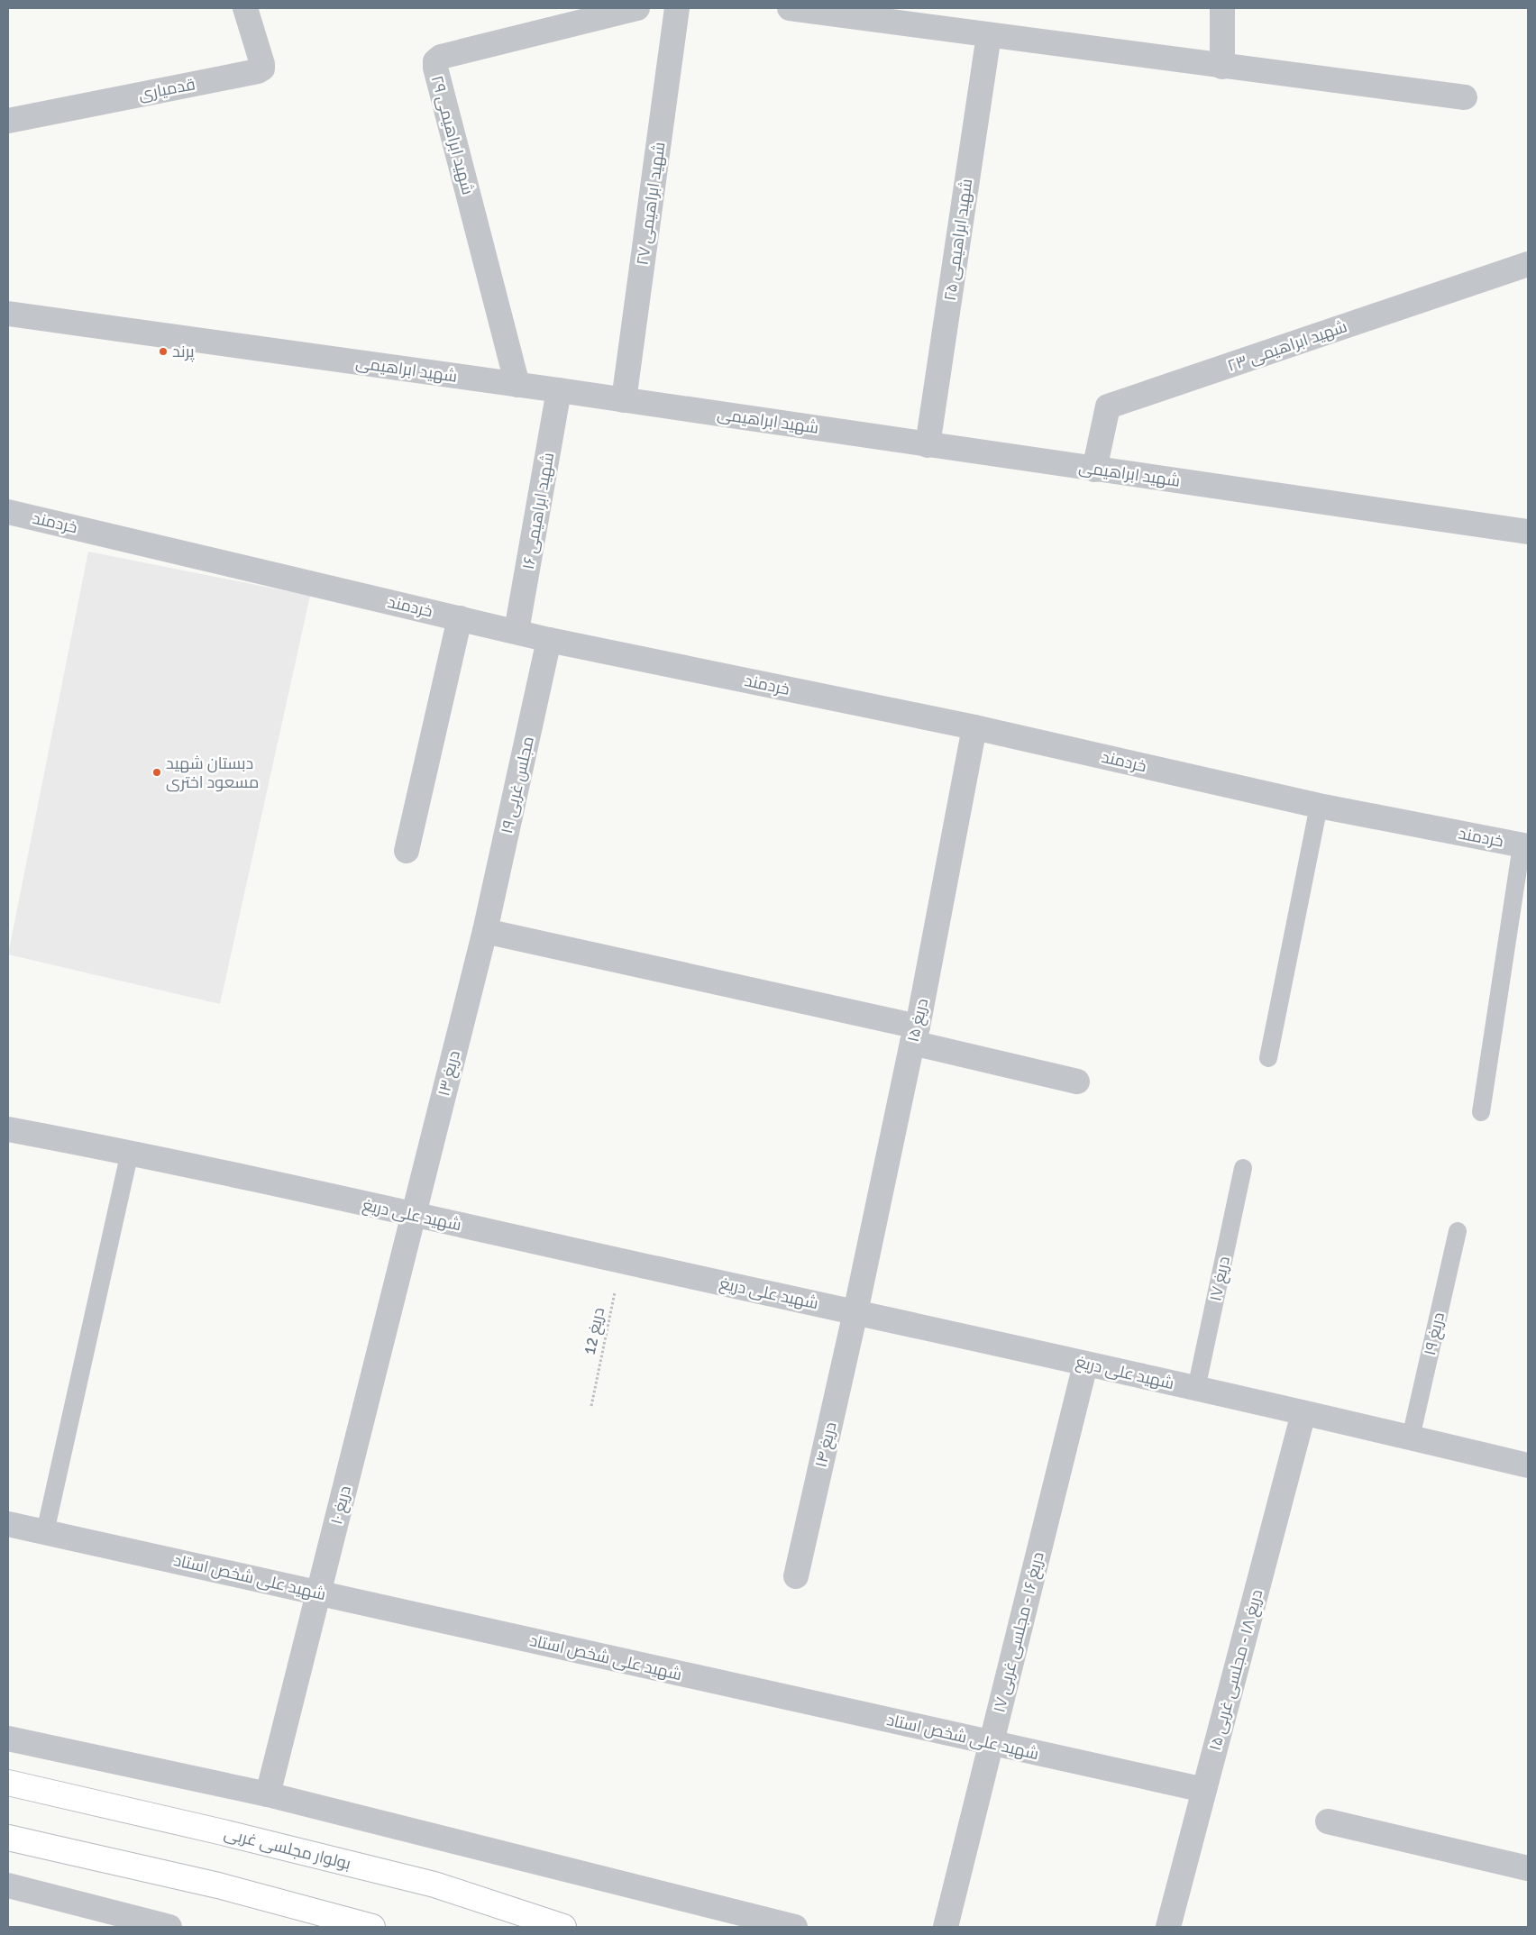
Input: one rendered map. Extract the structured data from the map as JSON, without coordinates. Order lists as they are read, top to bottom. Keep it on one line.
{"streets":{"main road":["بولوار مجلسی غربی"],"street":["قدمیاری","شهید ابراهیمی ۲۹","شهید ابراهیمی ۲۷","شهید ابراهیمی ۲۵","شهید ابراهیمی ۲۳","شهید ابراهیمی","شهید ابراهیمی ۱۶","خردمند","مجلس غربی ۱۹","دریغ ۱۵","دریغ ۱۳","شهید علی دریغ","دریغ ۱۴","دریغ ۱۰","شهید علی شخص استاد","دریغ ۱۶ - مجلسی غربی ۱۷","دریغ ۱۸ - مجلسی غربی ۱۵"],"lane":["دریغ ۱۷","دریغ ۱۹"],"path":["دریغ 12"]},"crossings":[["شهید ابراهیمی ۲۹","شهید ابراهیمی"],["شهید ابراهیمی ۲۷","شهید ابراهیمی"],["شهید ابراهیمی ۲۵","شهید ابراهیمی"],["شهید ابراهیمی ۲۳","شهید ابراهیمی"],["شهید ابراهیمی","شهید ابراهیمی ۱۶"],["شهید ابراهیمی ۱۶","خردمند"],["خردمند","مجلس غربی ۱۹"],["خردمند","دریغ ۱۵"],["مجلس غربی ۱۹","دریغ ۱۳"],["دریغ ۱۵","شهید علی دریغ"],["دریغ ۱۵","دریغ ۱۴"],["دریغ ۱۳","شهید علی دریغ"],["دریغ ۱۳","دریغ ۱۰"],["شهید علی دریغ","دریغ ۱۷"],["شهید علی دریغ","دریغ 12"],["شهید علی دریغ","دریغ ۱۹"],["شهید علی دریغ","دریغ ۱۴"],["شهید علی دریغ","دریغ ۱۰"],["شهید علی دریغ","دریغ ۱۶ - مجلسی غربی ۱۷"],["شهید علی دریغ","دریغ ۱۸ - مجلسی غربی ۱۵"],["دریغ ۱۰","شهید علی شخص استاد"],["شهید علی شخص استاد","دریغ ۱۶ - مجلسی غربی ۱۷"],["شهید علی شخص استاد","دریغ ۱۸ - مجلسی غربی ۱۵"]],"places":["پرند","دبستان شهید مسعود اختری"]}
